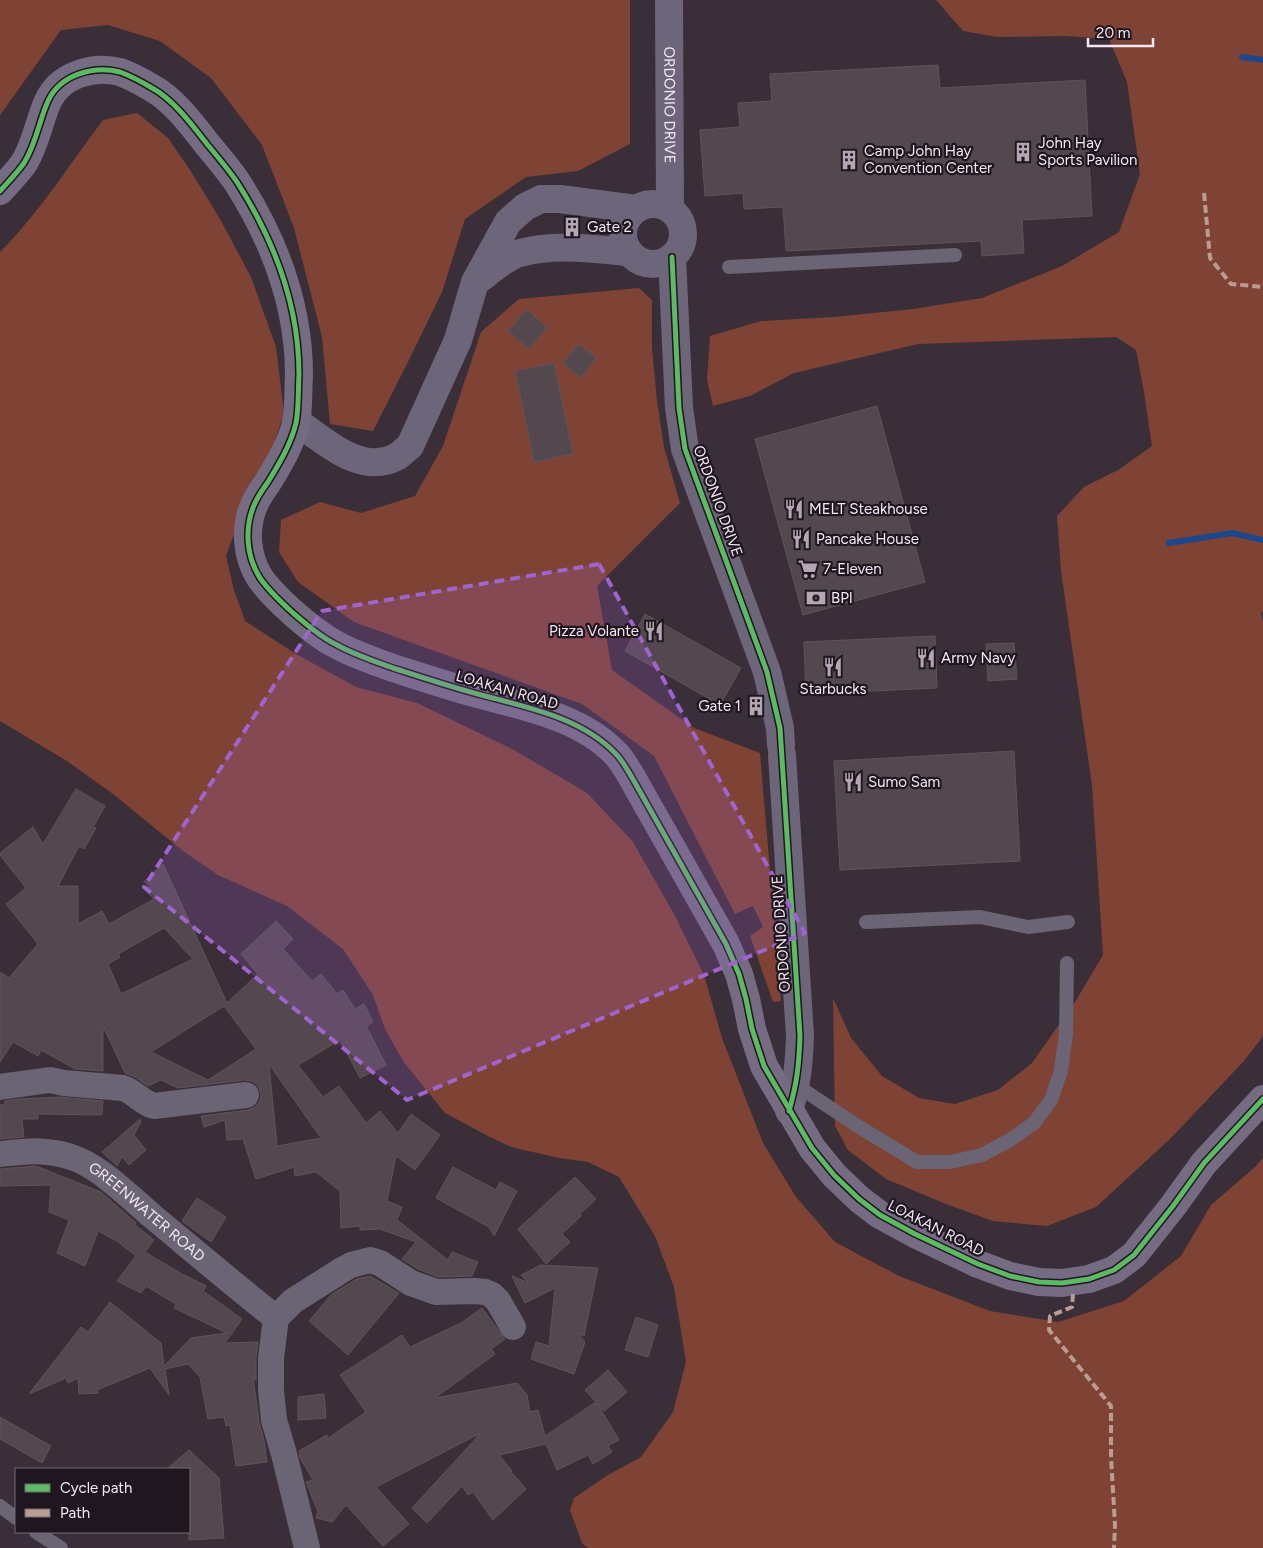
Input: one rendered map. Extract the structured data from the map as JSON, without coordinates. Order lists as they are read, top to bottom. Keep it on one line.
{"streets":{"main road":["LOAKAN ROAD"],"street":["ORDONIO DRIVE","GREENWATER ROAD"]},"crossings":[["ORDONIO DRIVE","LOAKAN ROAD"]],"places":{"building":["John Hay Sports Pavilion","Camp John Hay Convention Center","Gate 2","Gate 1"],"restaurant":["MELT Steakhouse","Pancake House","Pizza Volante","Army Navy","Starbucks","Sumo Sam"],"supermarket":["7-Eleven"],"bank":["BPI"]},"legend":["Cycle path","Path"],"scale_bar":"20 m"}
